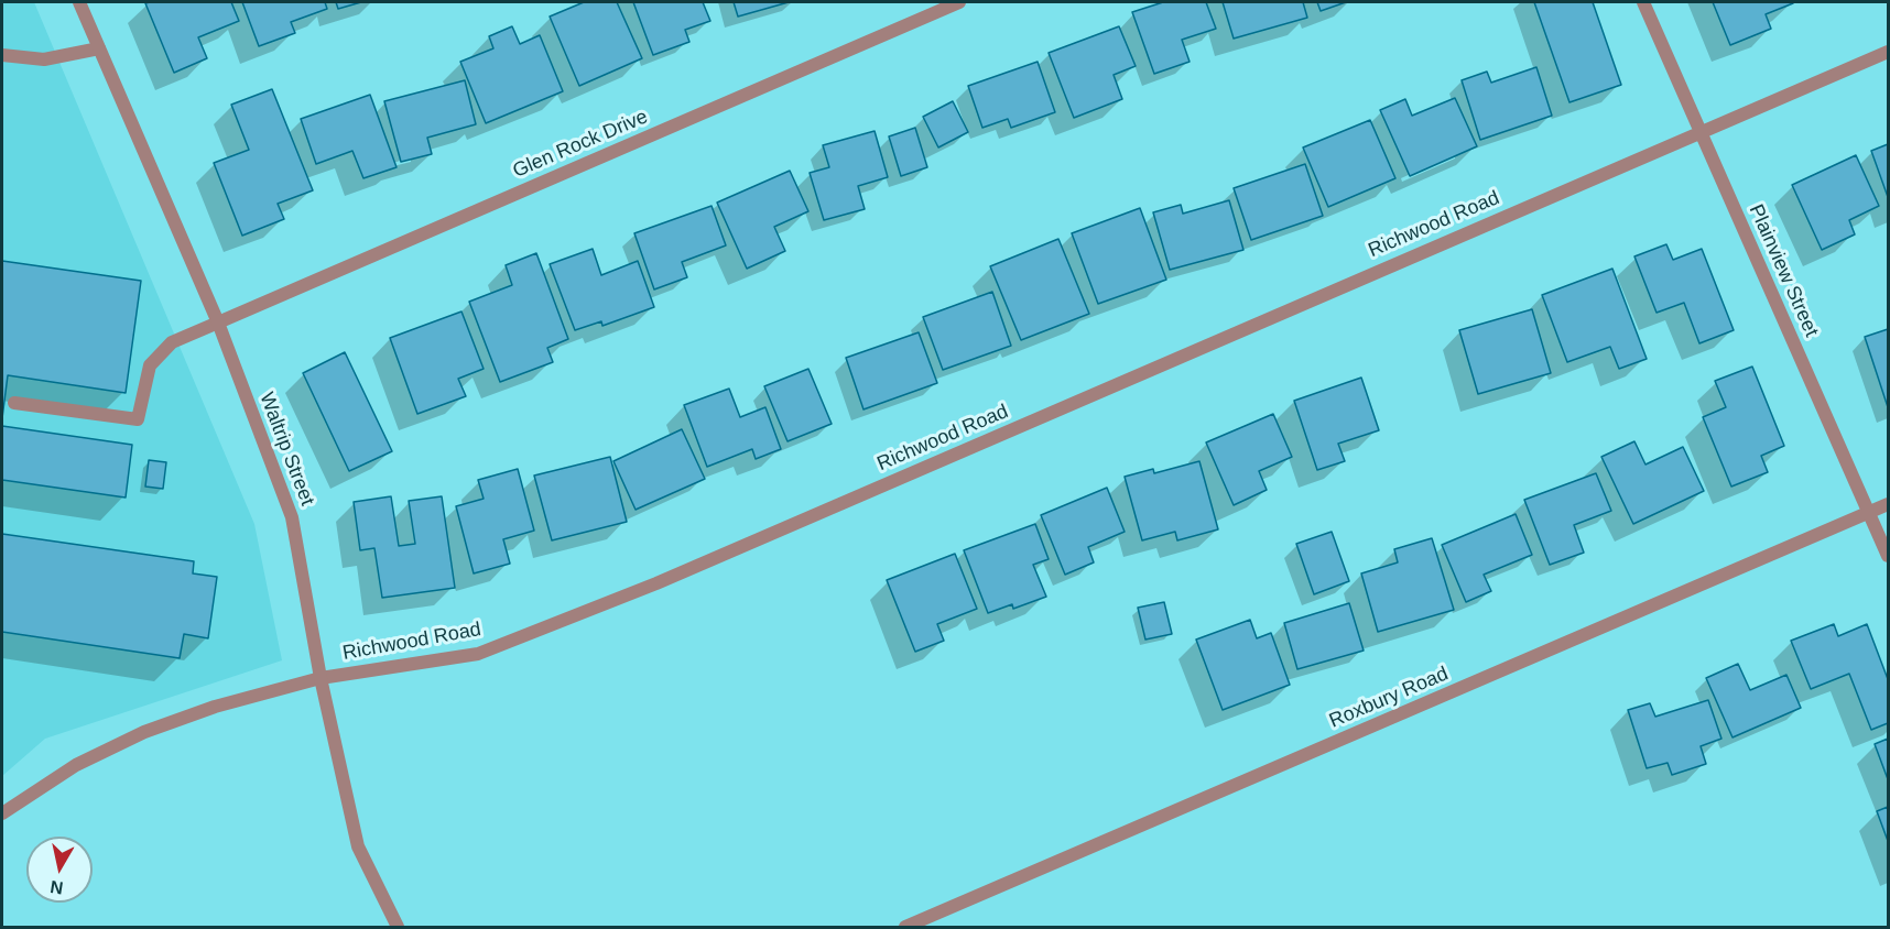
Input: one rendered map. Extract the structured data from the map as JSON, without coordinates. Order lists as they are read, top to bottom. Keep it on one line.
{"streets":{"street":["Glen Rock Drive","Richwood Road","Plainview Street","Waltrip Street","Roxbury Road"]},"crossings":[["Glen Rock Drive","Waltrip Street"],["Richwood Road","Plainview Street"],["Richwood Road","Waltrip Street"],["Plainview Street","Roxbury Road"]],"north":"bottom"}
